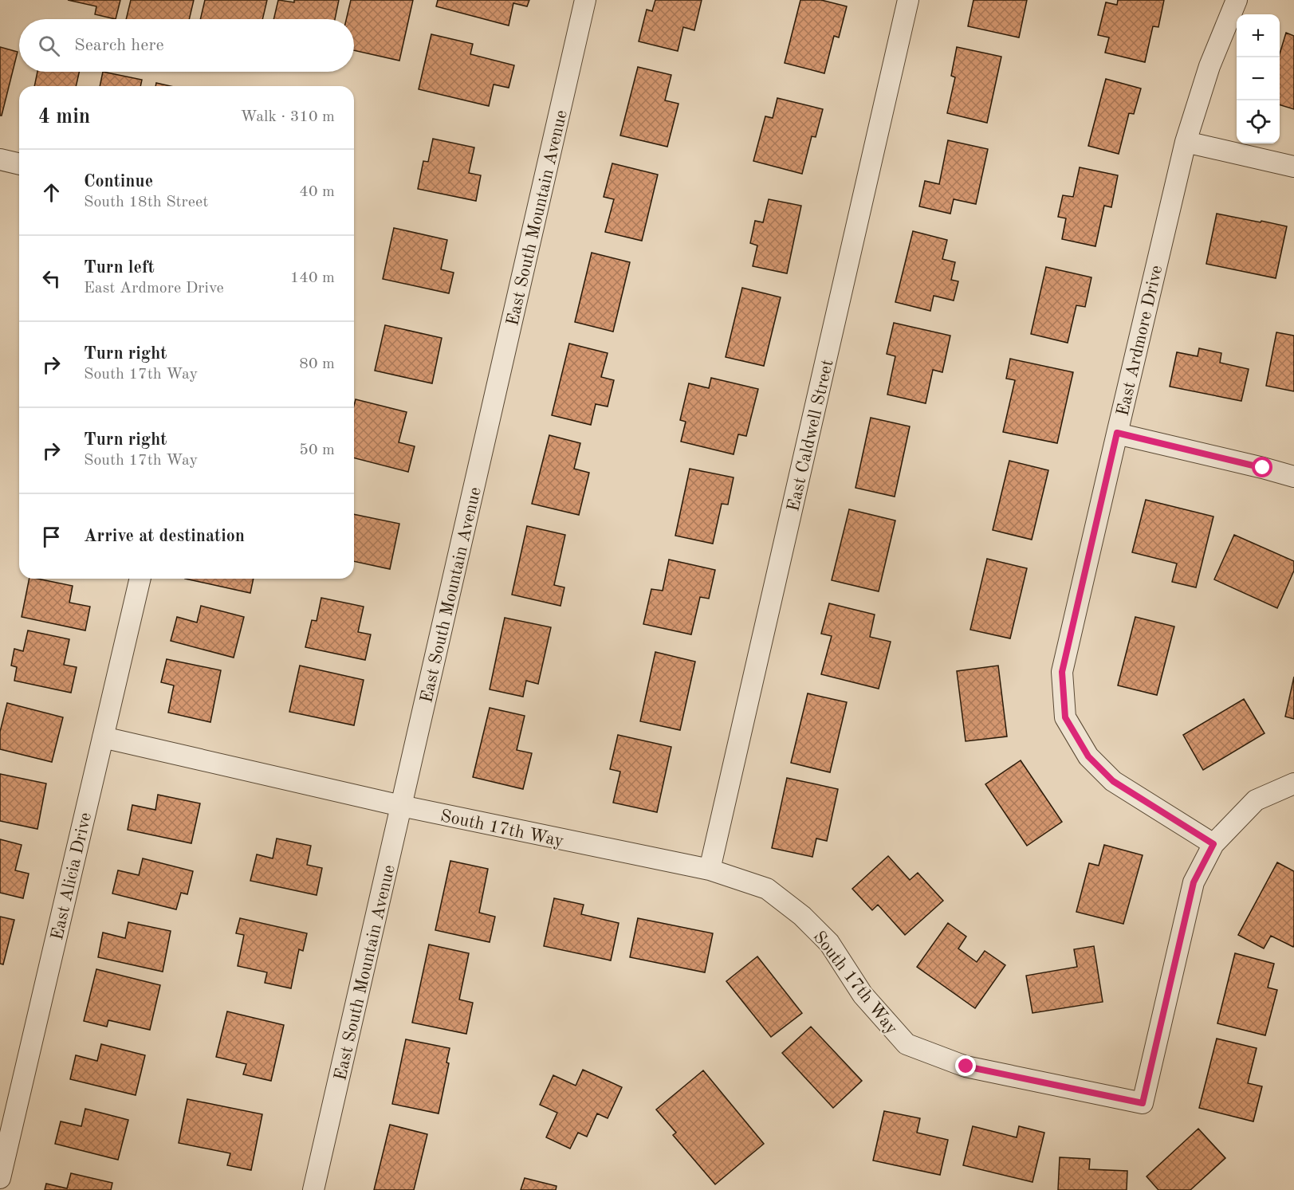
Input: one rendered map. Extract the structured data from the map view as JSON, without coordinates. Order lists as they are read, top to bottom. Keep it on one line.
{"streets":{"street":["East South Mountain Avenue","East Ardmore Drive","East Caldwell Street","South 17th Way","East Alicia Drive"]},"crossings":[["East South Mountain Avenue","South 17th Way"],["East Ardmore Drive","South 17th Way"],["East Caldwell Street","South 17th Way"],["South 17th Way","East Alicia Drive"]],"page":{"map_buttons":["+","−"],"search":"Search here","heading":["4 min","Walk · 310 m"],"list":[["Continue","South 18th Street","40 m"],["Turn left","East Ardmore Drive","140 m"],["Turn right","South 17th Way","80 m"],["Turn right","South 17th Way","50 m"],"Arrive at destination"]}}
